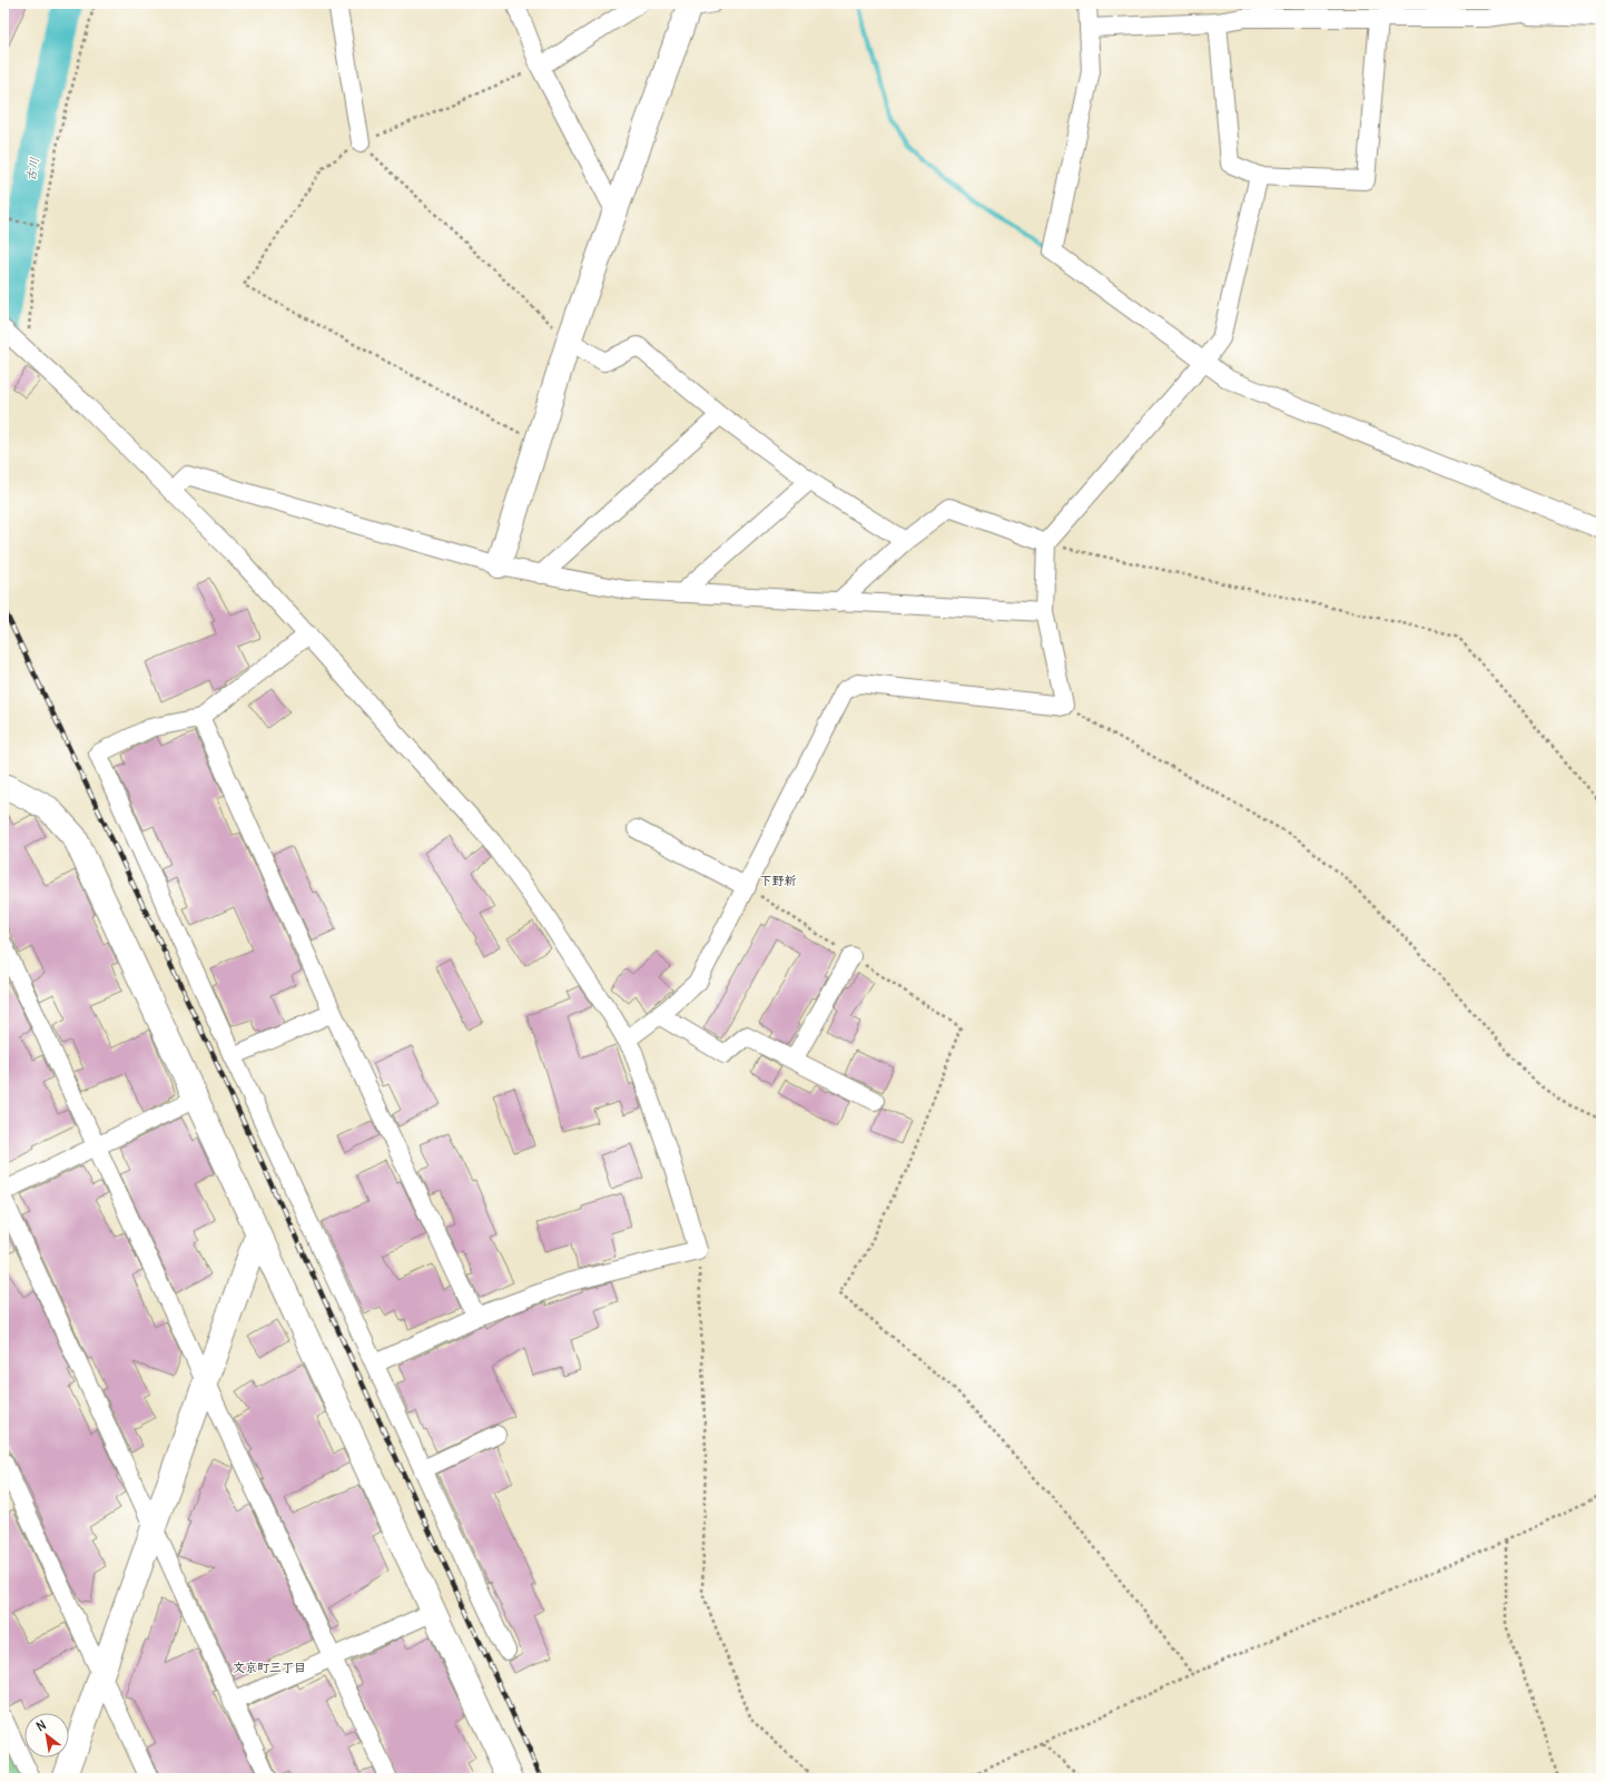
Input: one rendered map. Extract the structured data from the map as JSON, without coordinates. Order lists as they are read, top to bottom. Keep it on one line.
{"districts":["下野新","文京町三丁目"],"water":["古川"],"north":"top left"}
